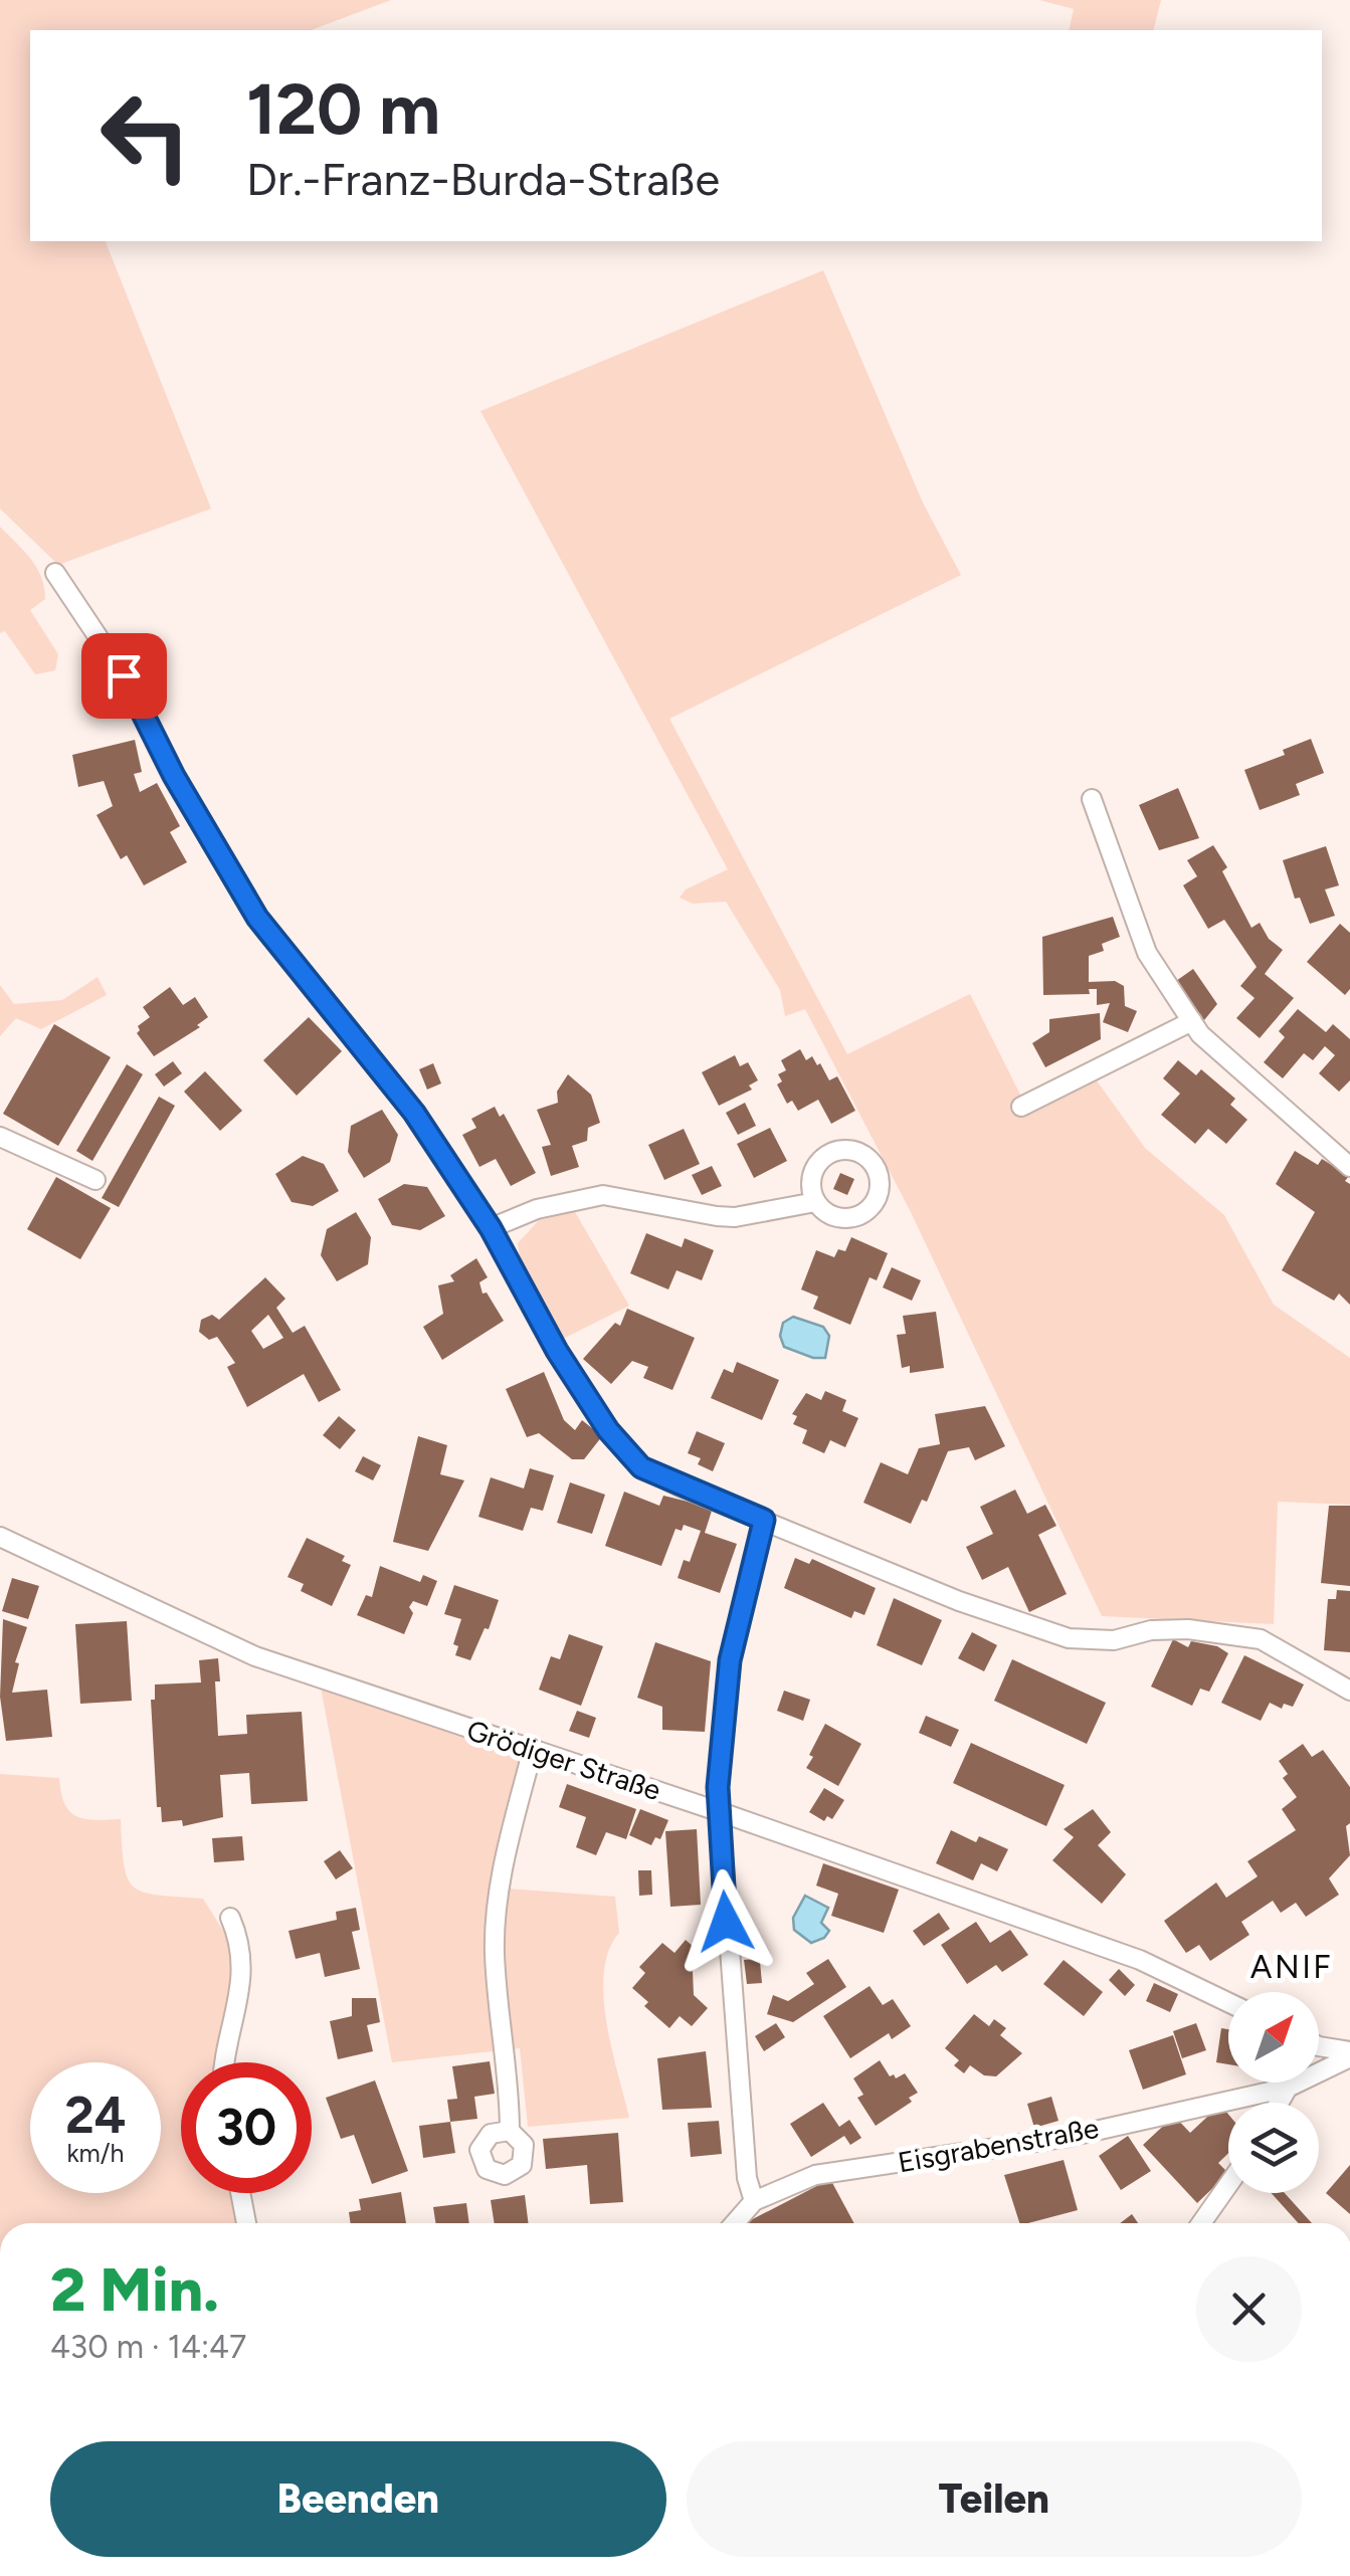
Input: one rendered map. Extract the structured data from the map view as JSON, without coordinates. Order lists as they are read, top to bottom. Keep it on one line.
{"streets":{"street":["Grödiger Straße","Eisgrabenstraße"]},"districts":["ANIF"],"north":"top right","page":{"turn":["120 m","Dr.-Franz-Burda-Straße"],"speed":"24 km/h","limit":"30","heading":["2 Min.","430 m · 14:47"],"buttons":["Beenden","Teilen"]}}
